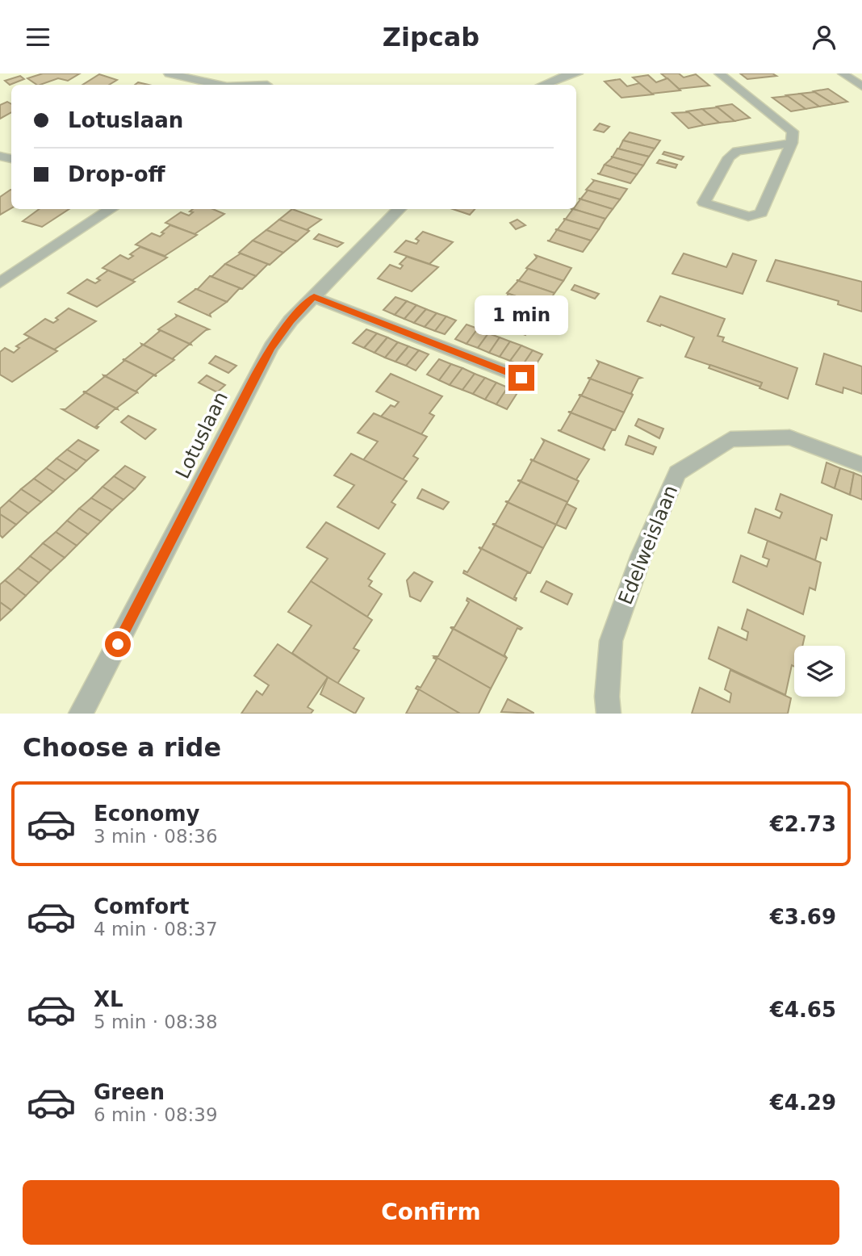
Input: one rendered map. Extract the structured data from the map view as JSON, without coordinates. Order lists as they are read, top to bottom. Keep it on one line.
{"streets":{"street":["Lotuslaan","Edelweislaan"]},"page":{"header":"Zipcab","banner":["Lotuslaan","Drop-off"],"bubble":"1 min","heading":"Choose a ride","list":[{"name":"Economy","note":"3 min · 08:36","value":"€2.73"},{"name":"Comfort","note":"4 min · 08:37","value":"€3.69"},{"name":"XL","note":"5 min · 08:38","value":"€4.65"},{"name":"Green","note":"6 min · 08:39","value":"€4.29"}],"buttons":"Confirm"}}
